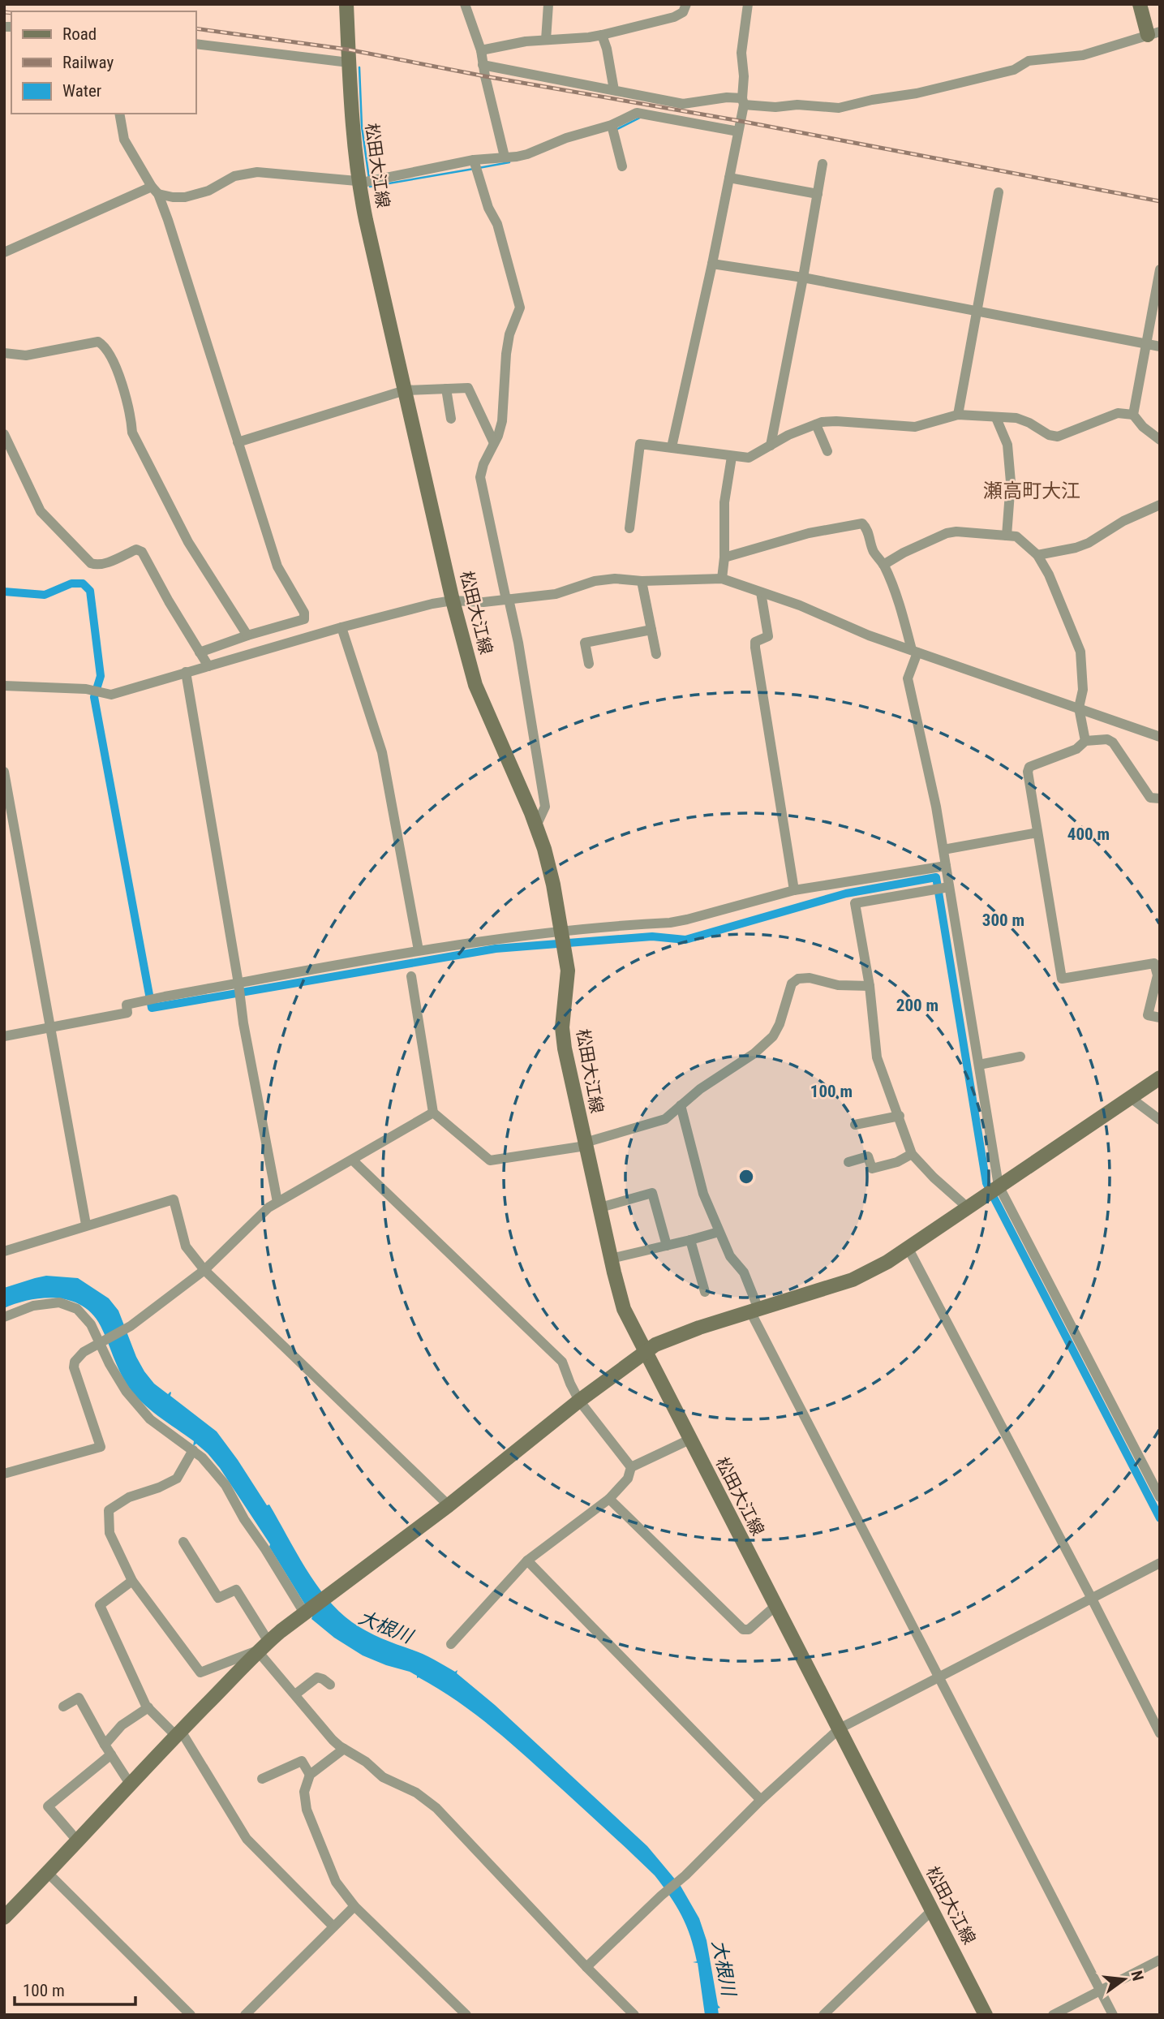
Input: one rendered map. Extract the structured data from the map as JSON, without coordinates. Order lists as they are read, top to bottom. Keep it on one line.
{"streets":{"main road":["松田大江線"]},"districts":["瀬高町大江"],"water":["大根川"],"legend":["Road","Railway","Water"],"scale_bar":"100 m","north":"right","rings":["400 m","300 m","200 m","100 m"]}
